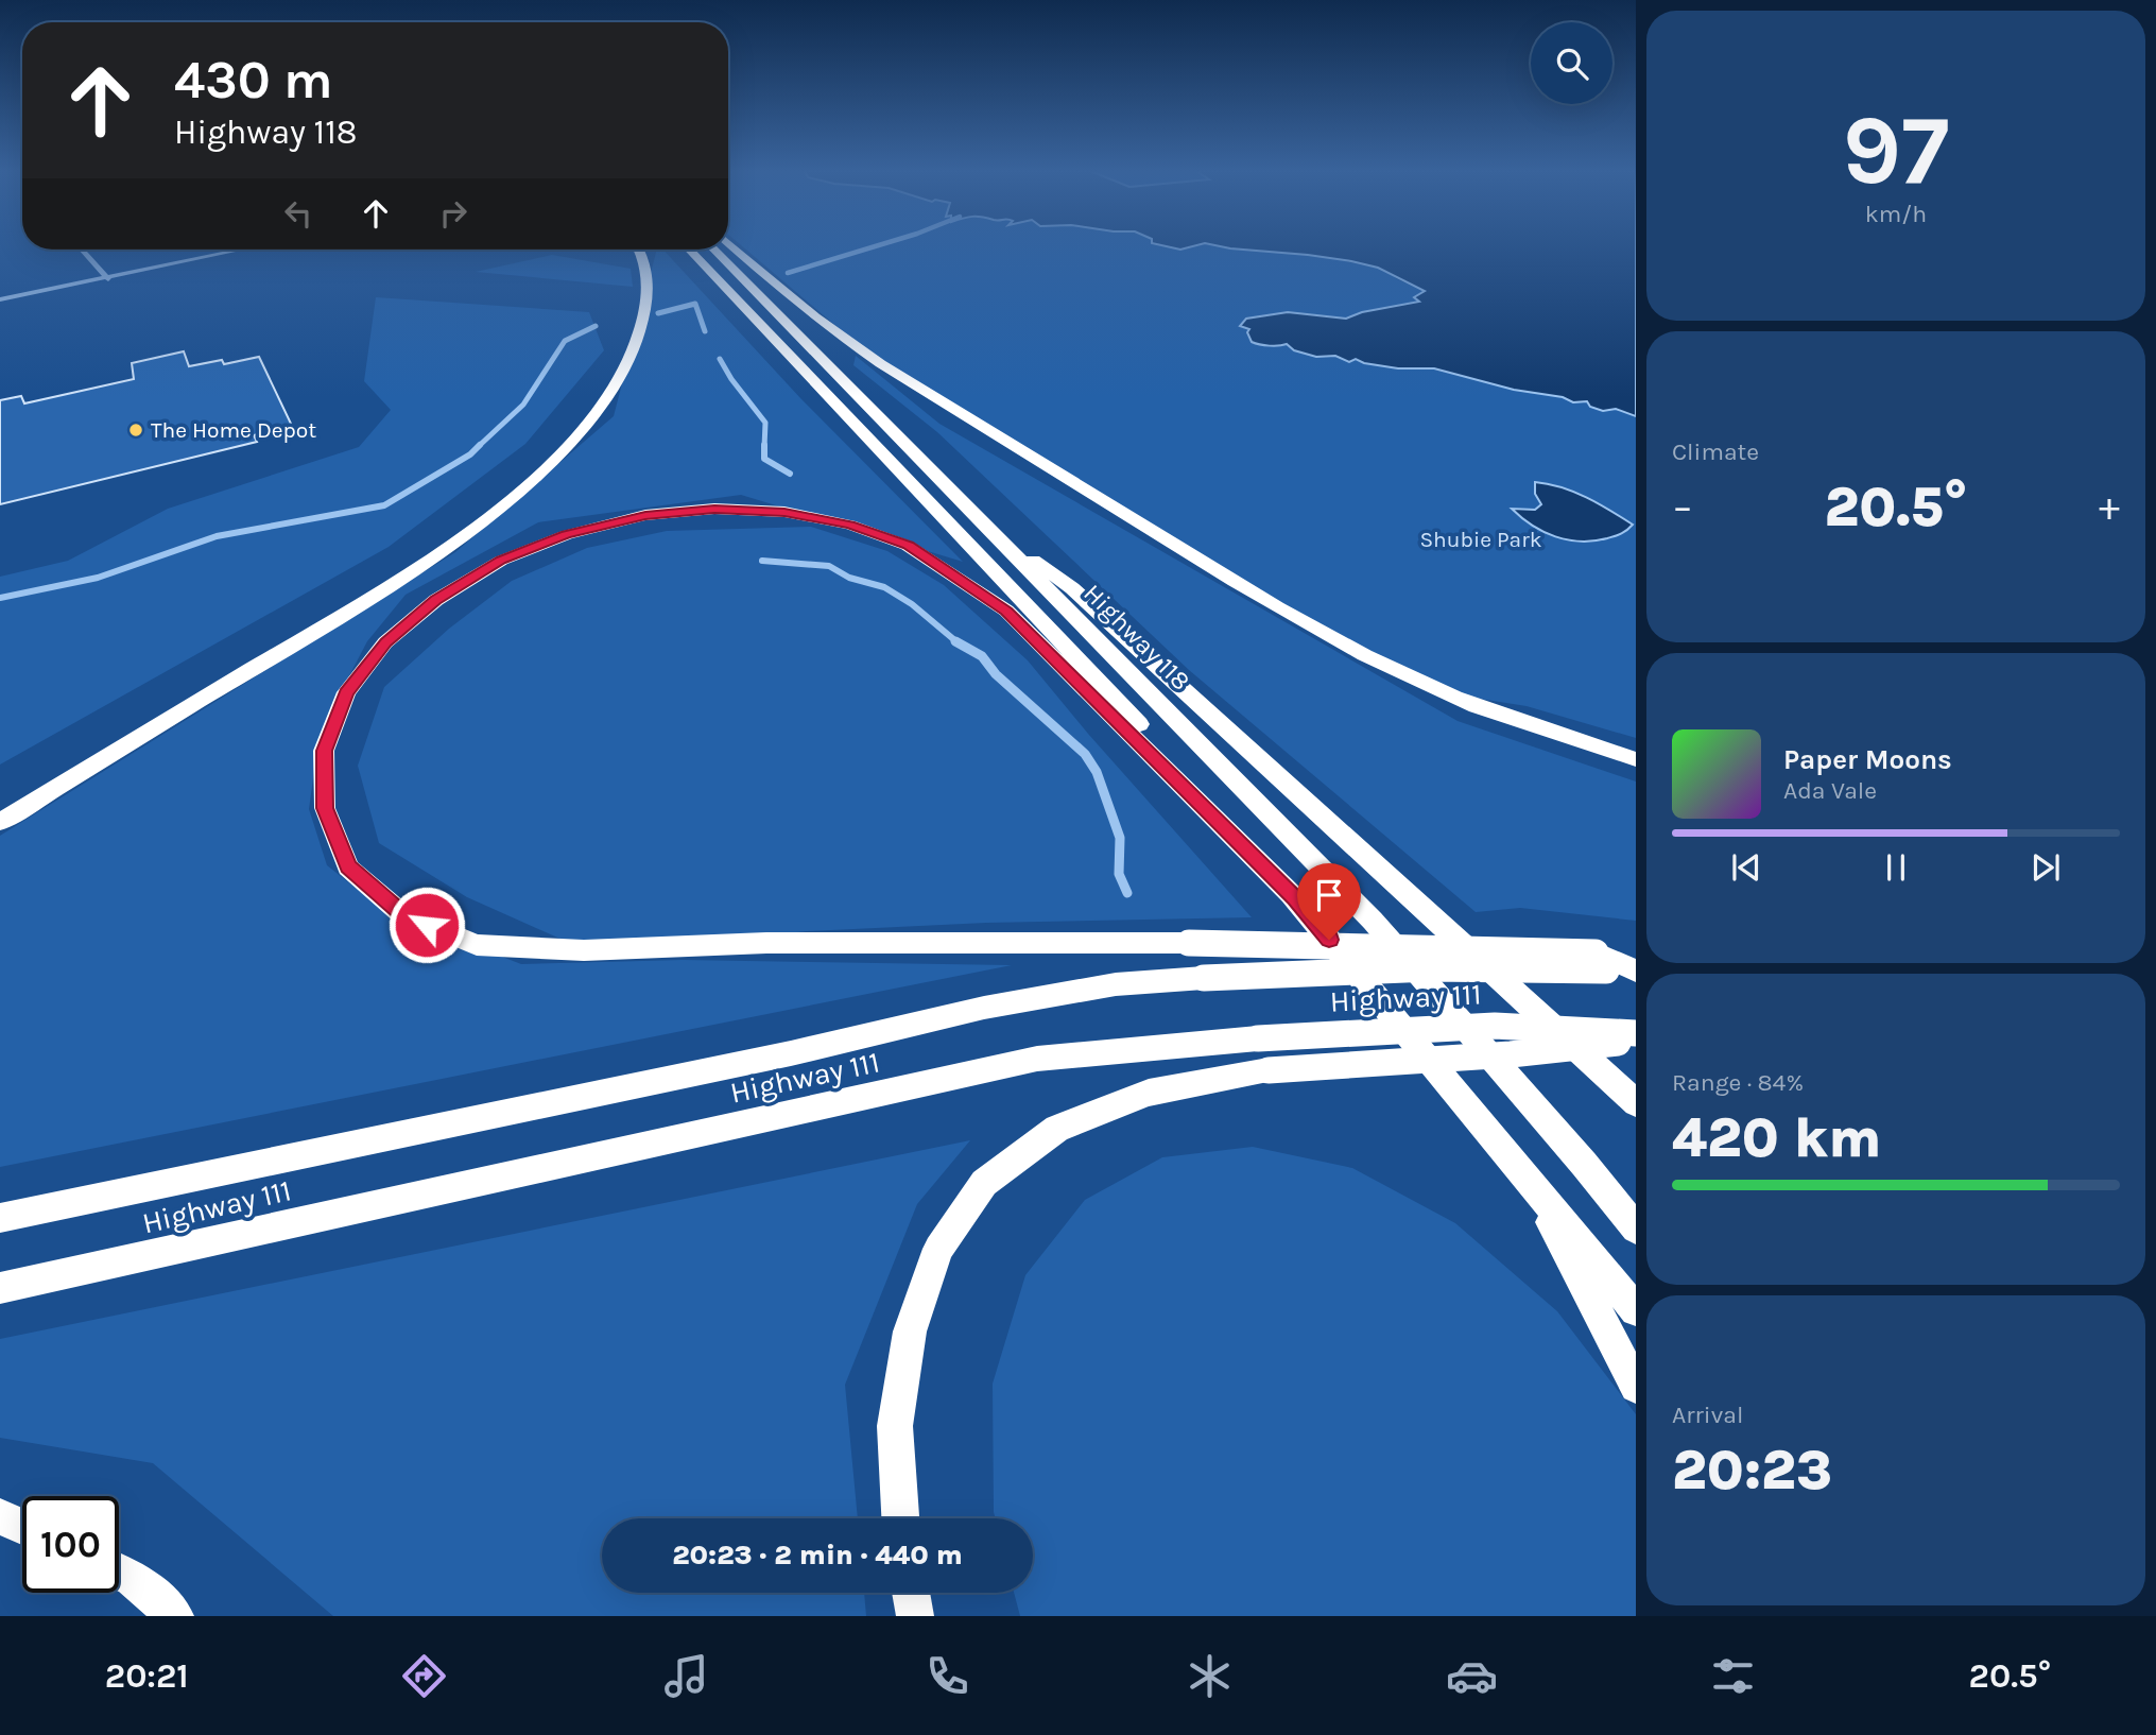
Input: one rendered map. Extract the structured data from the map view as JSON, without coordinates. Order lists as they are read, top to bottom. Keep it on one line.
{"streets":{"highway":["Highway 118","Highway 111"]},"parks":["Shubie Park"],"places":["The Home Depot"],"page":{"tile":[["97","km/h"],"Climate",["Range · 84%","420 km"],["Arrival","20:23"]],"turn":["430 m","Highway 118"],"heat":["−","20.5°","+"],"song":["Paper Moons","Ada Vale"],"limit":"100","trip":"20:23 · 2 min · 440 m","tabs":["20:21","20.5°"]}}
